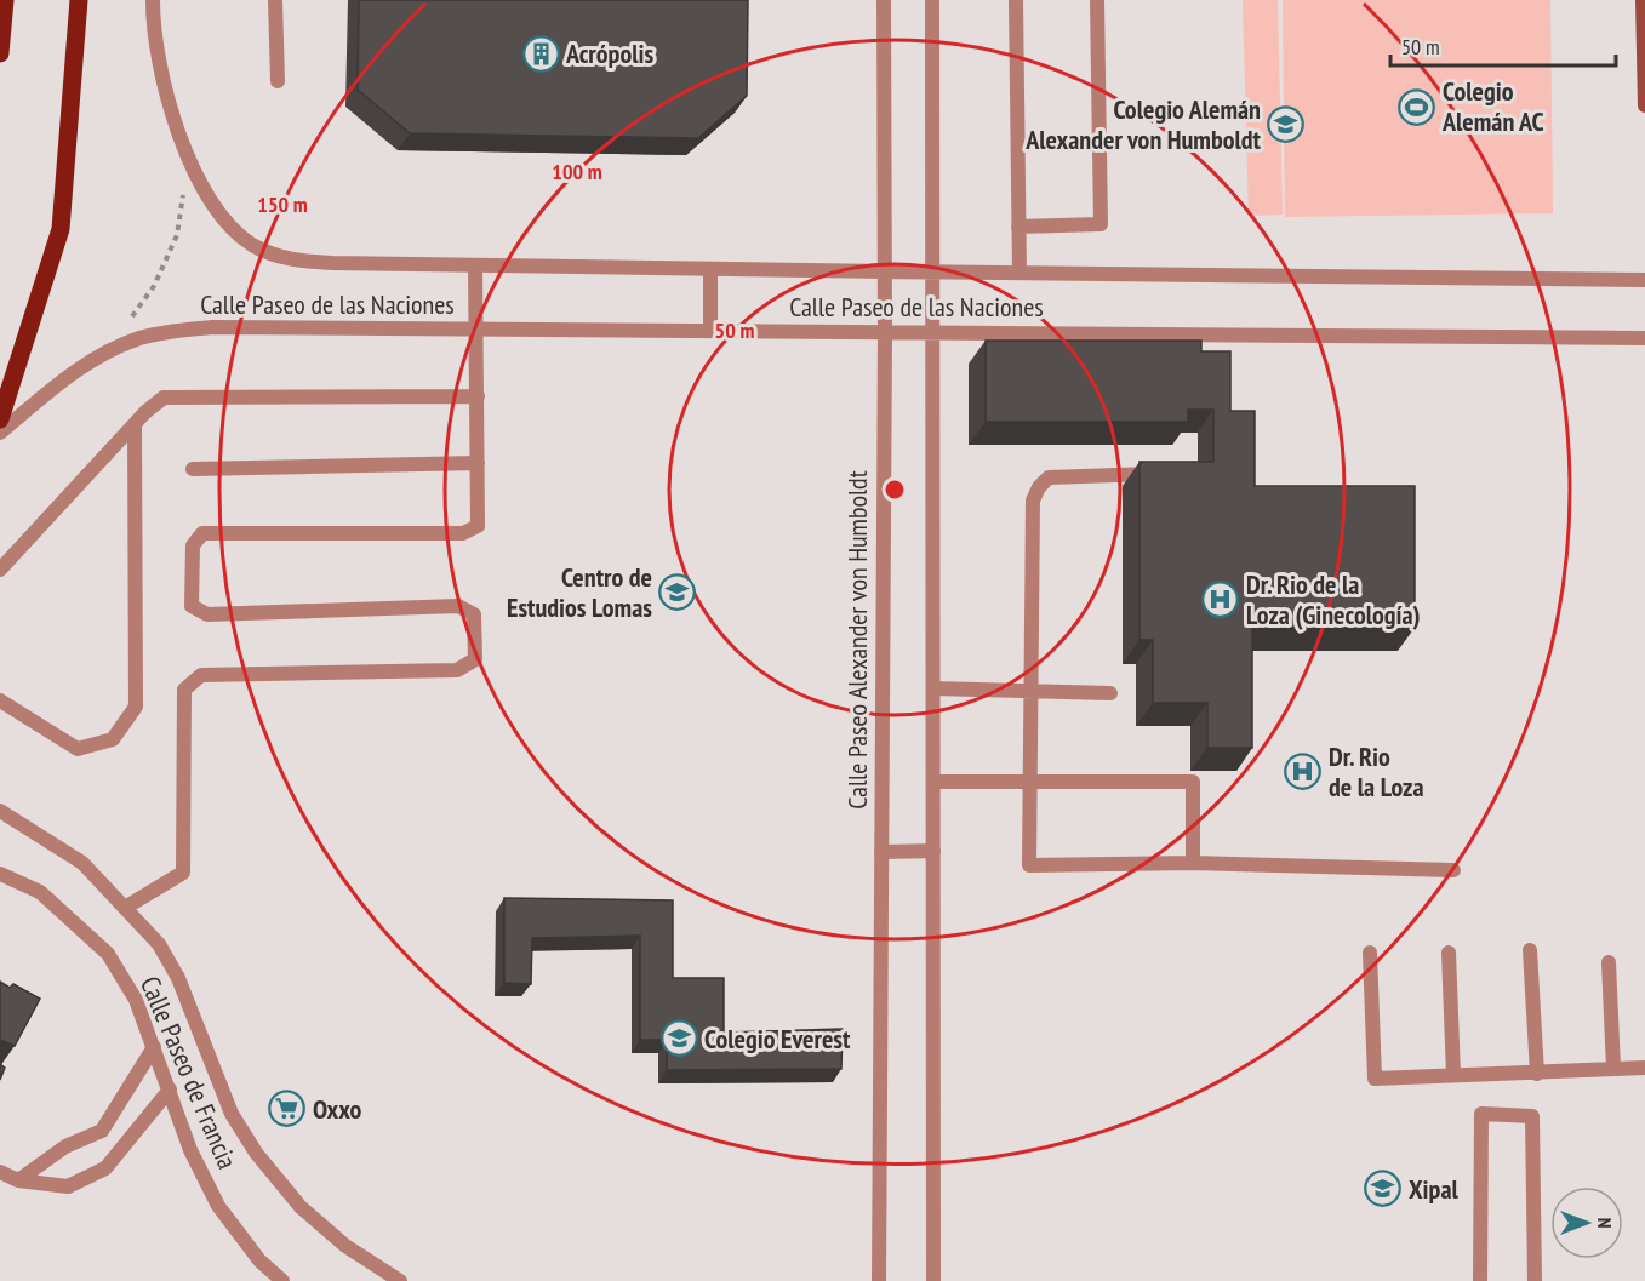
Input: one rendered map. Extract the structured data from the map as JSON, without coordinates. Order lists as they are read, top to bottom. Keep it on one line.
{"streets":{"street":["Calle Paseo de las Naciones","Calle Paseo Alexander von Humboldt","Calle Paseo de Francia"]},"crossings":[["Calle Paseo de las Naciones","Calle Paseo Alexander von Humboldt"]],"places":{"building":["Acrópolis"],"sports":["Colegio Alemán AC"],"school or university":["Colegio Alemán Alexander von Humboldt","Centro de Estudios Lomas","Colegio Everest","Xipal"],"hospital":["Dr. Rio de la Loza (Ginecología)","Dr. Rio de la Loza"],"supermarket":["Oxxo"]},"scale_bar":"50 m","north":"right","rings":["100 m","150 m","50 m"]}
